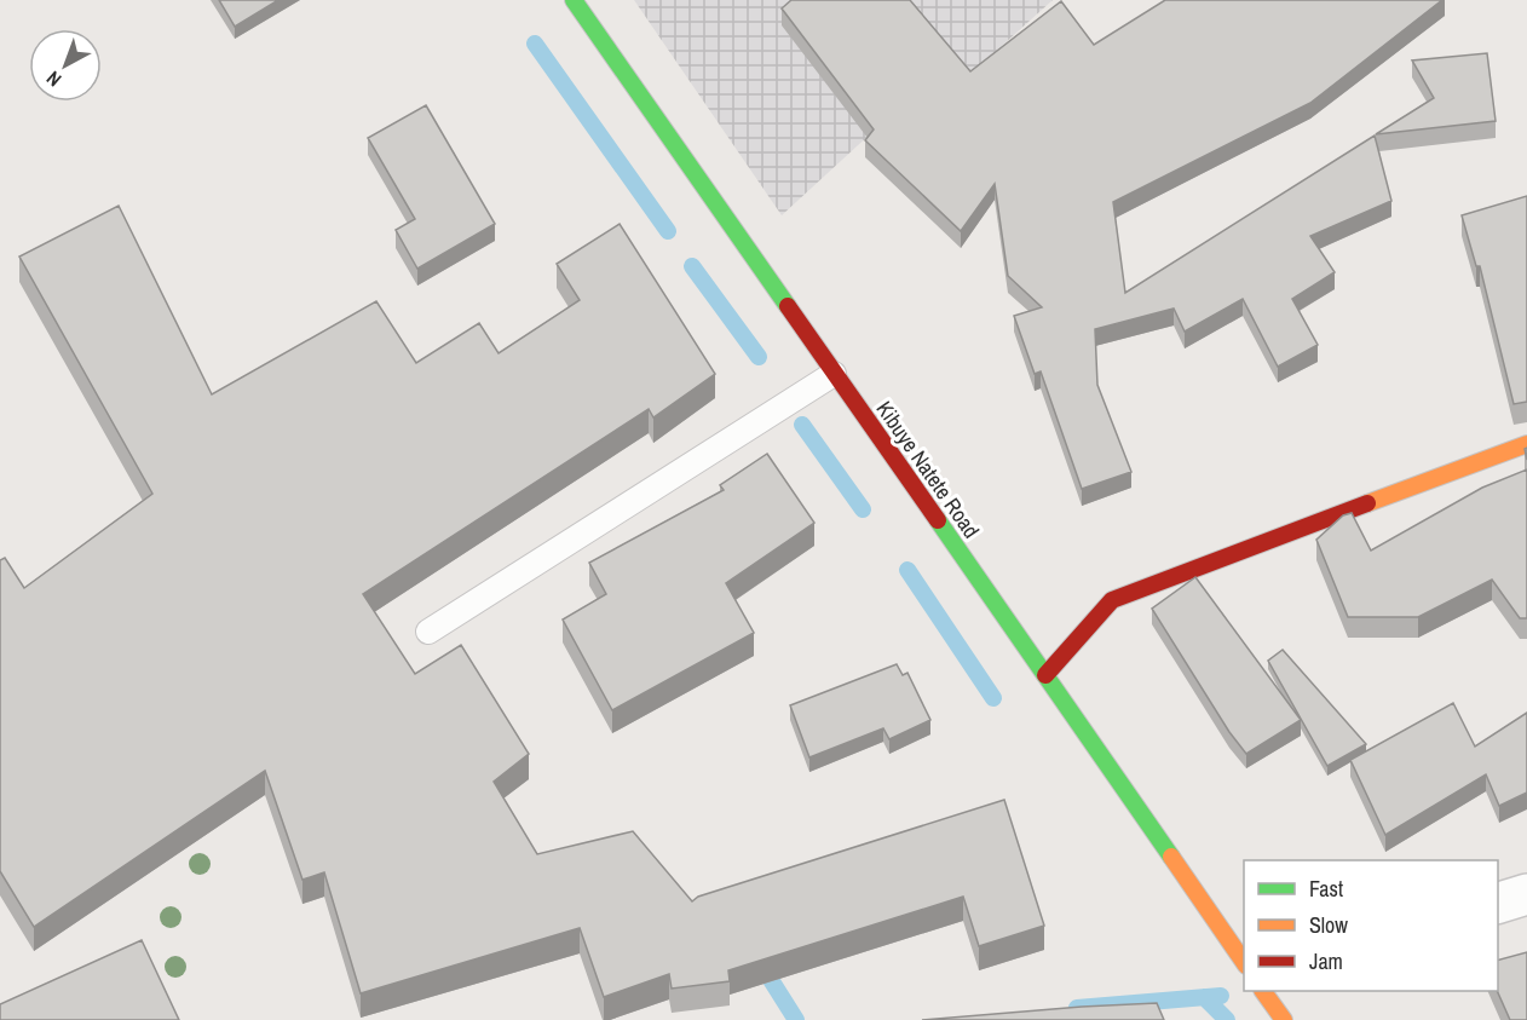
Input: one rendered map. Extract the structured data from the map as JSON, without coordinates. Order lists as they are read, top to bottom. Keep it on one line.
{"streets":{"main road":["Kibuye Natete Road"]},"legend":["Fast","Slow","Jam"],"north":"bottom left"}
